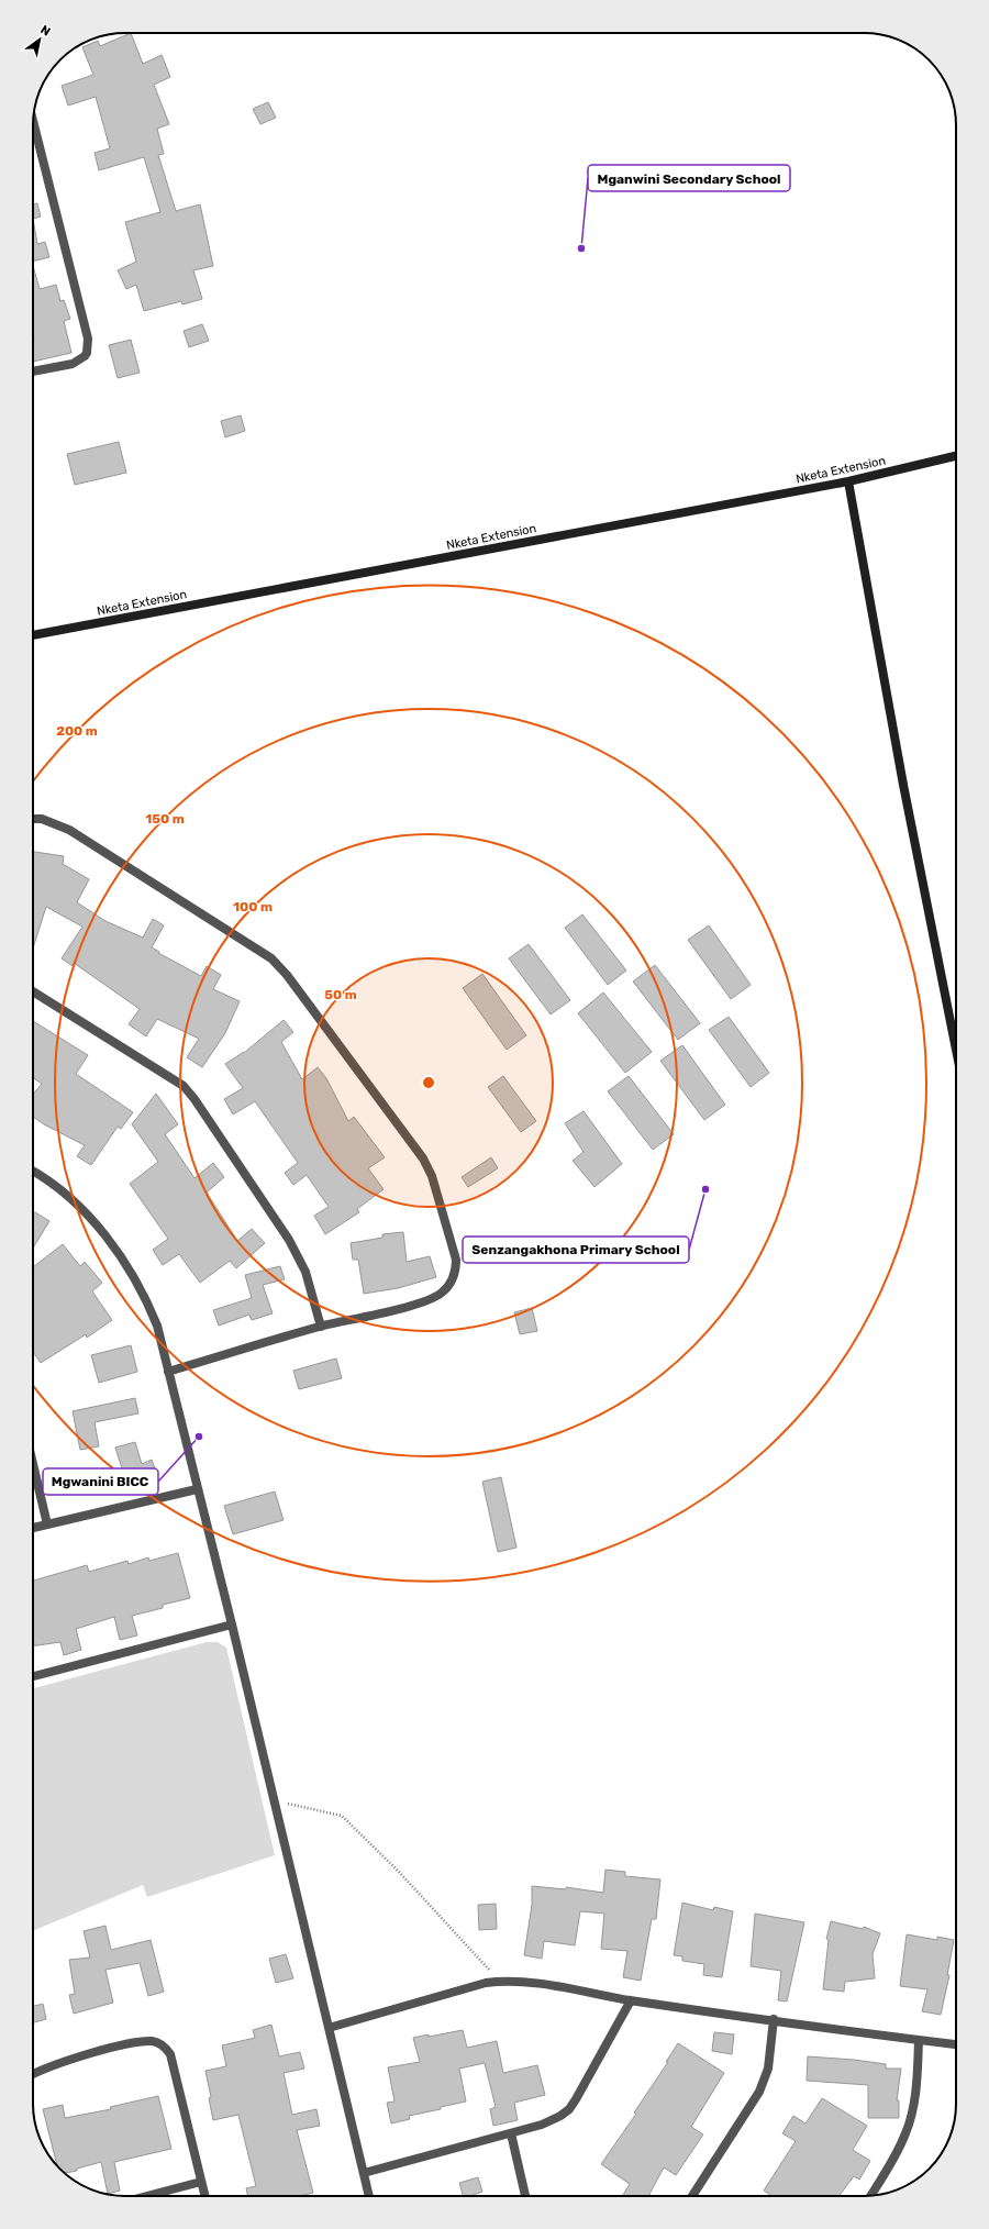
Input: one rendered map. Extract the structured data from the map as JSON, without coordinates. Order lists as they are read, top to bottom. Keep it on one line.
{"streets":{"street":["Nketa Extension"]},"places":["Mganwini Secondary School","Senzangakhona Primary School","Mgwanini BICC"],"north":"top right","rings":["200 m","150 m","100 m","50 m"]}
